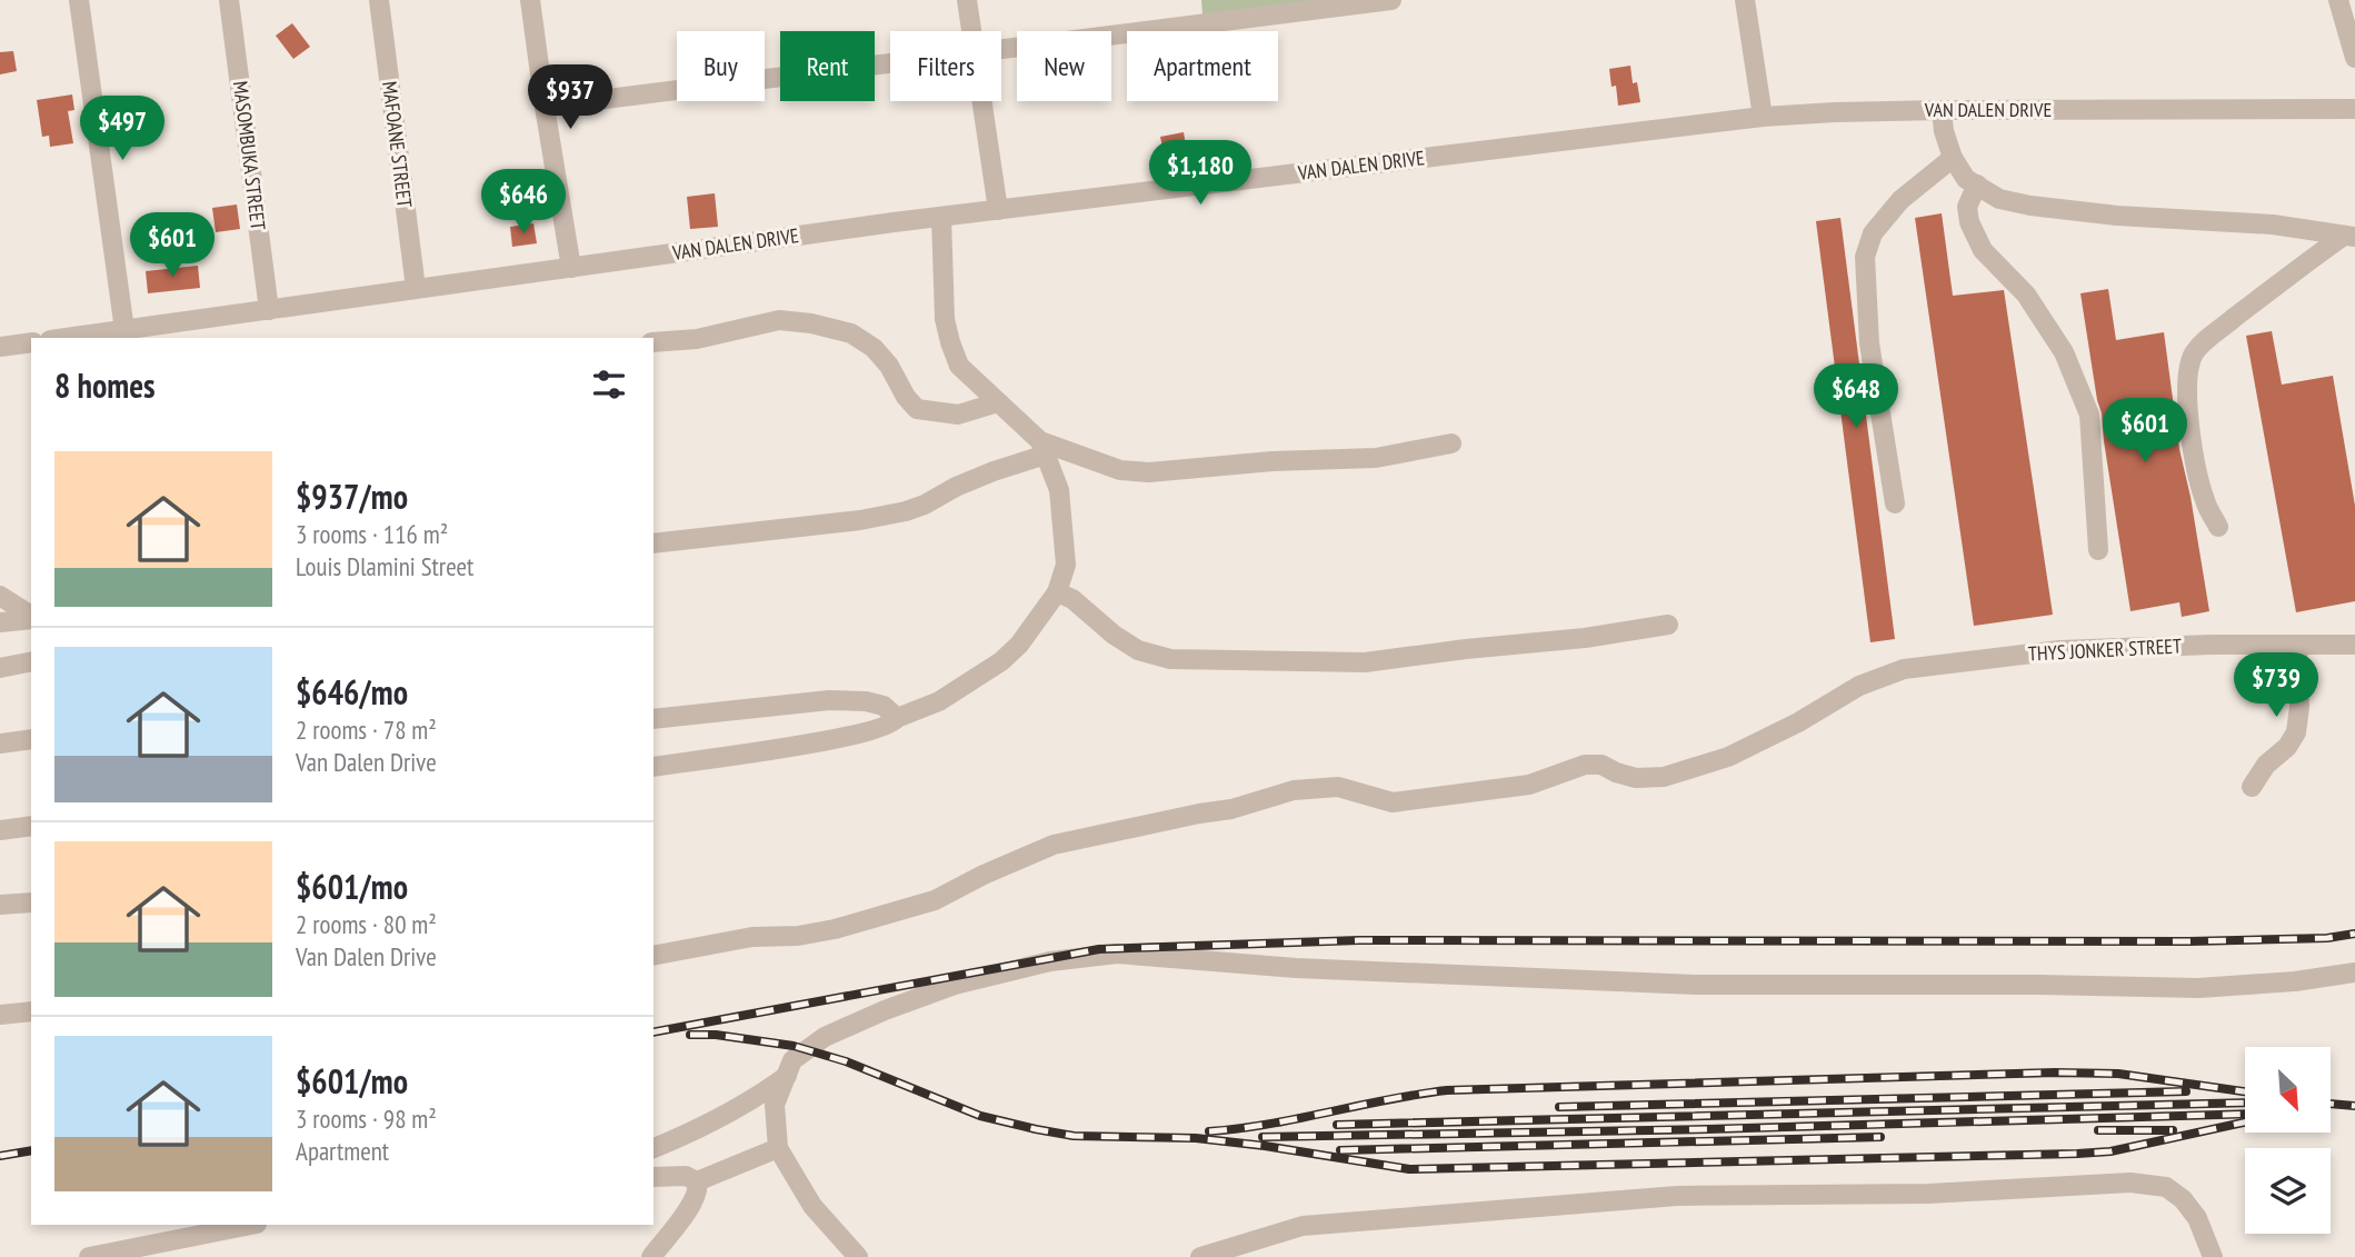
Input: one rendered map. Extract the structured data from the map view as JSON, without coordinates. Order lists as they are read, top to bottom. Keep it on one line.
{"streets":{"street":["VAN DALEN DRIVE","MAFOANE STREET","MASOMBUKA STREET","THYS JONKER STREET"]},"crossings":[["VAN DALEN DRIVE","MAFOANE STREET"],["VAN DALEN DRIVE","MASOMBUKA STREET"]],"north":"bottom right","page":{"chip":["Buy","Rent","Filters","New","Apartment"],"price":["$937","$497","$1,180","$646","$601","$648","$601","$739"],"heading":"8 homes","list":[{"name":"$937/mo","note":"3 rooms · 116 m² · Louis Dlamini Street"},{"name":"$646/mo","note":"2 rooms · 78 m² · Van Dalen Drive"},{"name":"$601/mo","note":"2 rooms · 80 m² · Van Dalen Drive"},{"name":"$601/mo","note":"3 rooms · 98 m² · Apartment"}]}}
